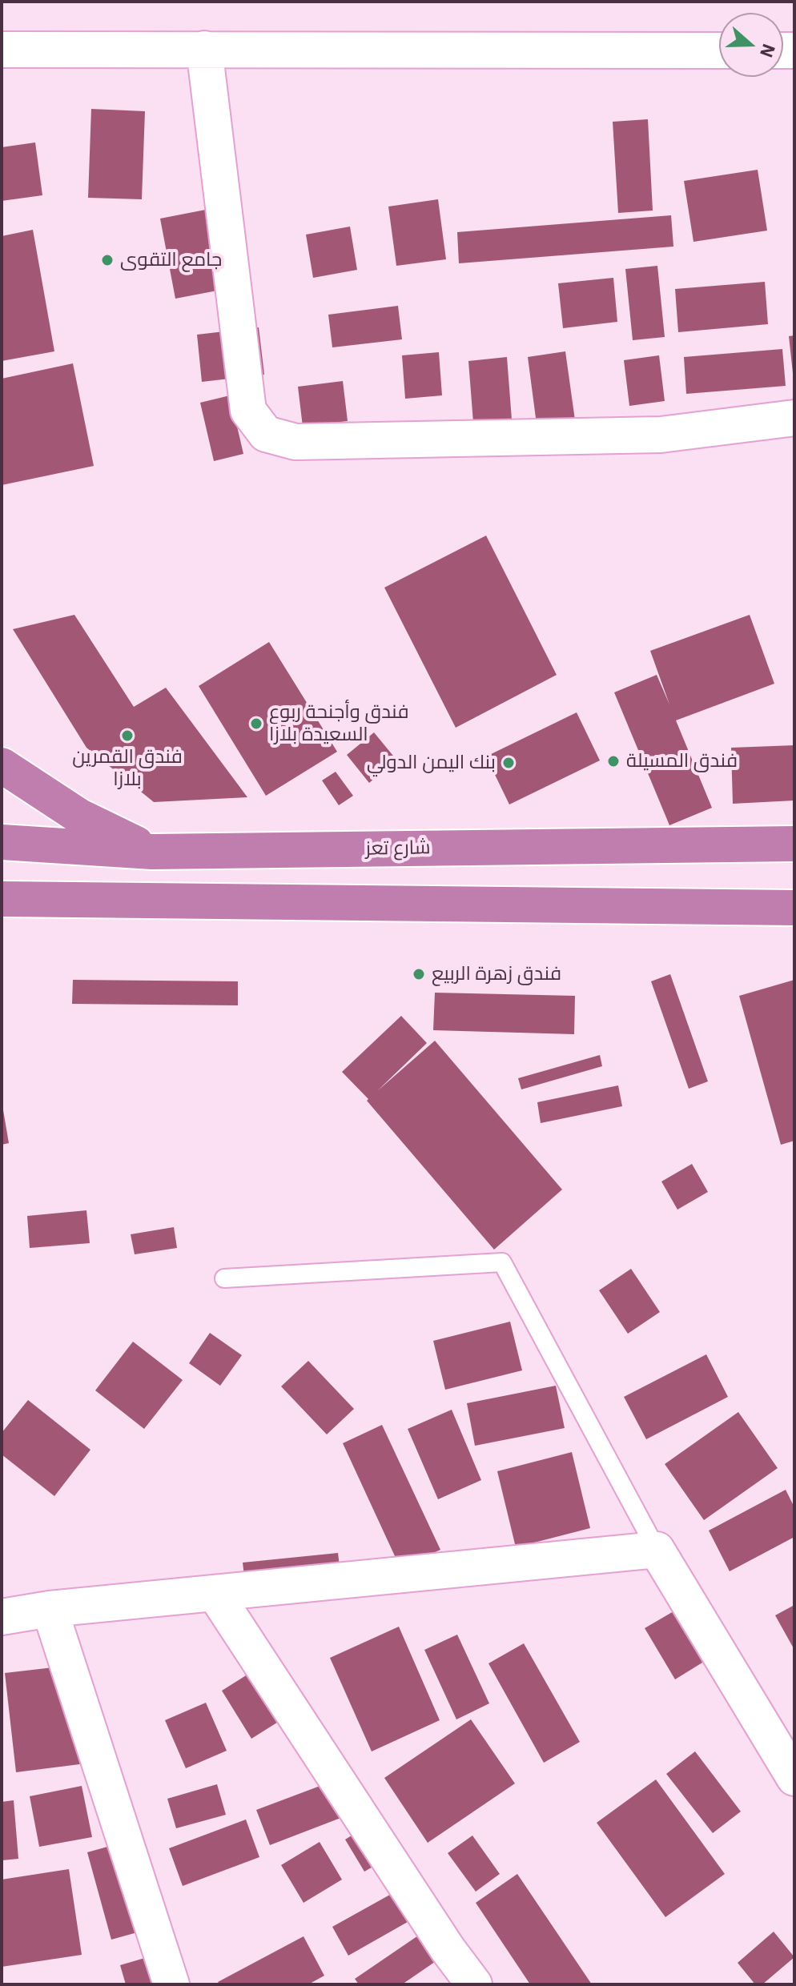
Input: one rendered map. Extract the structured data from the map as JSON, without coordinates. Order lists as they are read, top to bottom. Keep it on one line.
{"streets":{"highway":["شارع تعز"]},"places":["جامع التقوى","فندق وأجنحة ربوع السعيدة بلازا","فندق القمرين بلازا","فندق المسيلة","بنك اليمن الدولي","فندق زهرة الربيع"],"north":"right"}
